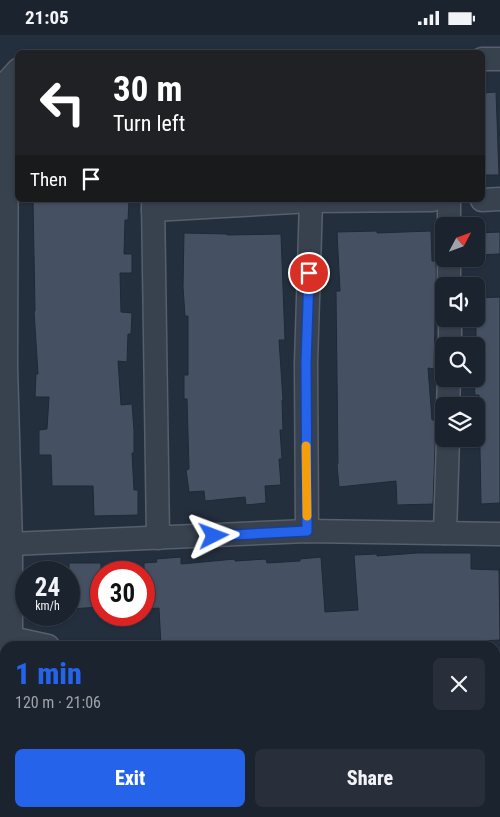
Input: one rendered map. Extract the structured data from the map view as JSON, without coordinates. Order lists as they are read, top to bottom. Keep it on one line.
{"north":"top right","page":{"status":"21:05","turn":["30 m","Turn left"],"then":"Then","speed":"24 km/h","limit":"30","heading":["1 min","120 m · 21:06"],"buttons":["Exit","Share"]}}
